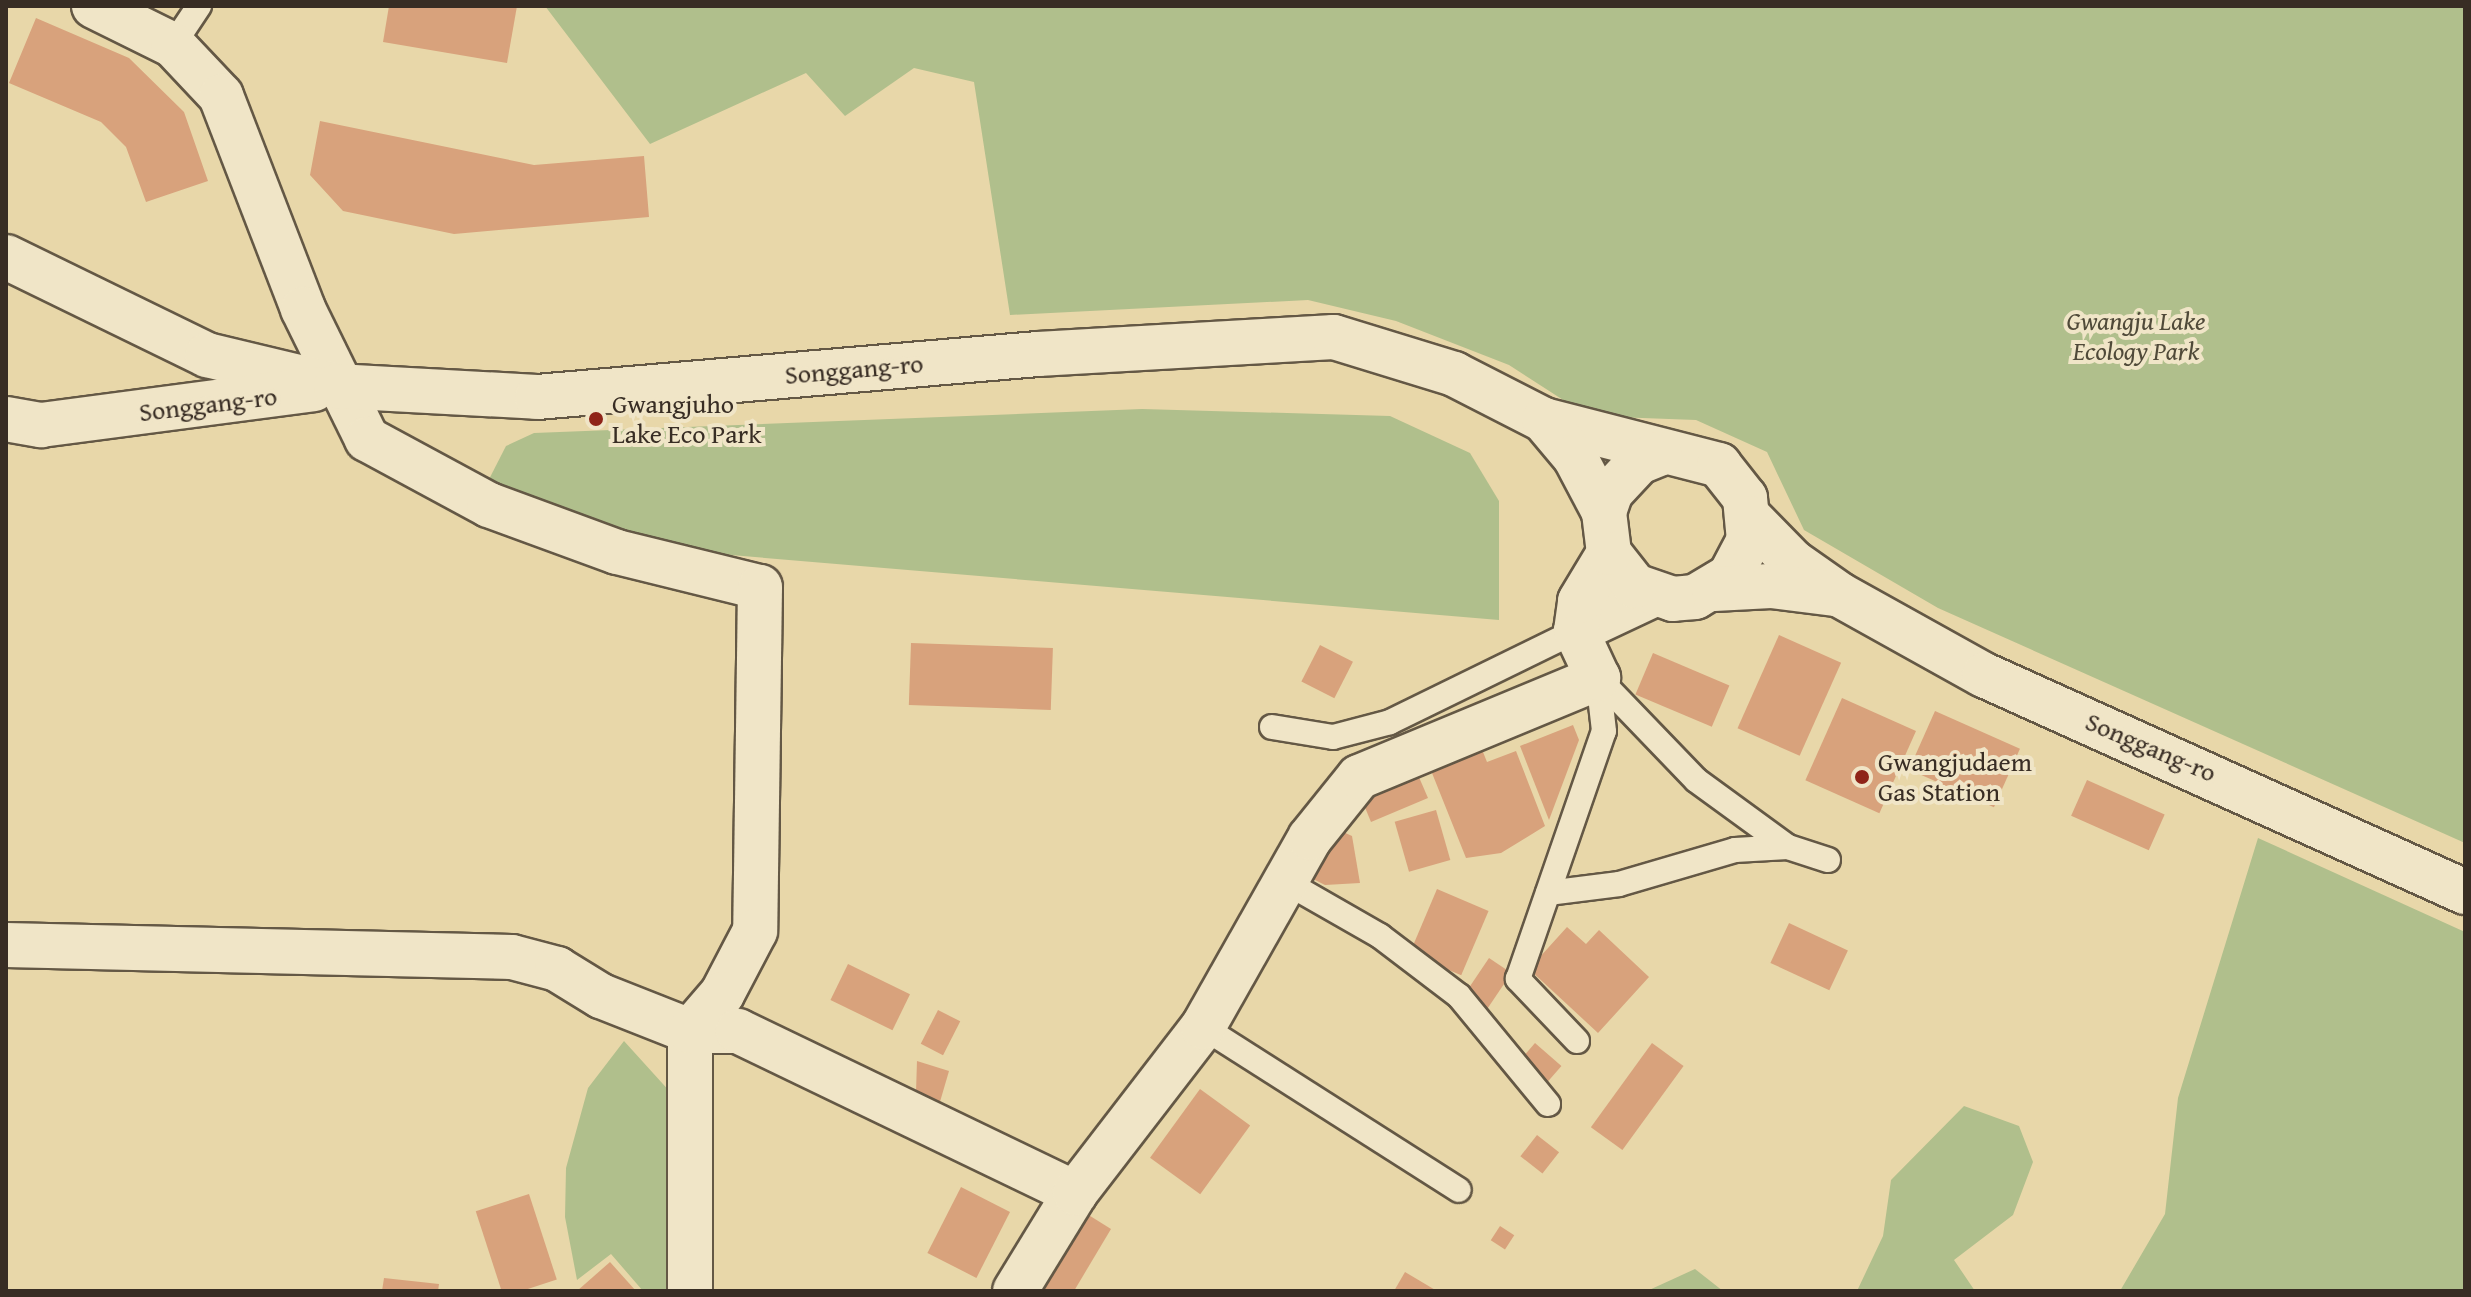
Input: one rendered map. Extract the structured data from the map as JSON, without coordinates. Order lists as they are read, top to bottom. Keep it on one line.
{"streets":{"street":["Songgang-ro"]},"parks":["Gwangju Lake Ecology Park"],"places":["Gwangjuho Lake Eco Park","Gwangjudaem Gas Station"]}
